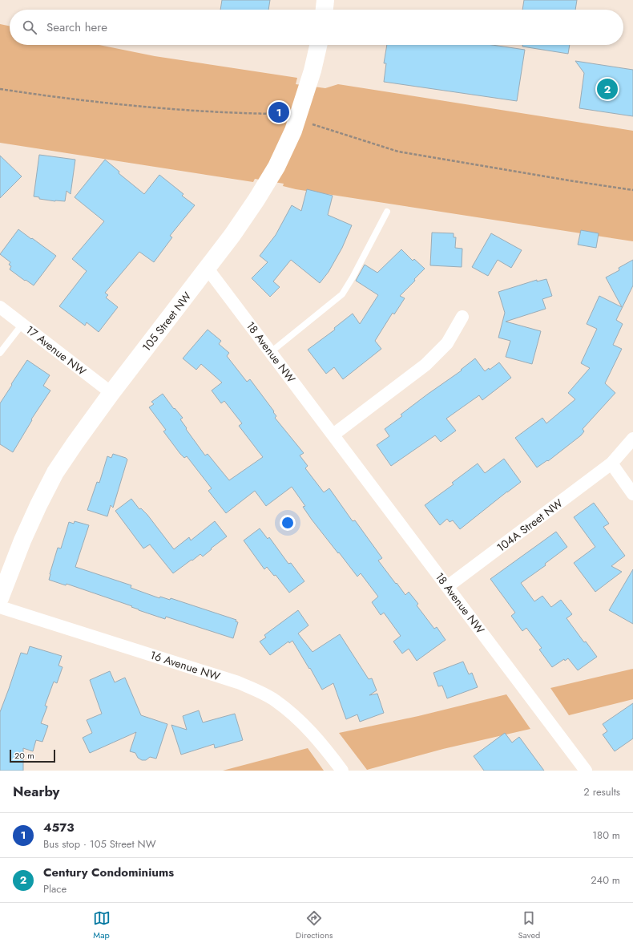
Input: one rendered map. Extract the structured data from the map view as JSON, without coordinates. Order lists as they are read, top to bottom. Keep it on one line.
{"streets":{"street":["105 Street NW","17 Avenue NW","18 Avenue NW","104A Street NW","16 Avenue NW"]},"crossings":[["105 Street NW","17 Avenue NW"],["105 Street NW","18 Avenue NW"],["18 Avenue NW","104A Street NW"]],"scale_bar":"20 m","page":{"search":"Search here","pins":["2","1"],"scale":"20 m","heading":["Nearby","2 results"],"list":[{"mark":"1","name":"4573","note":"Bus stop · 105 Street NW","value":"180 m"},{"mark":"2","name":"Century Condominiums","note":"Place","value":"240 m"}],"nav":["Map","Directions","Saved"]}}
